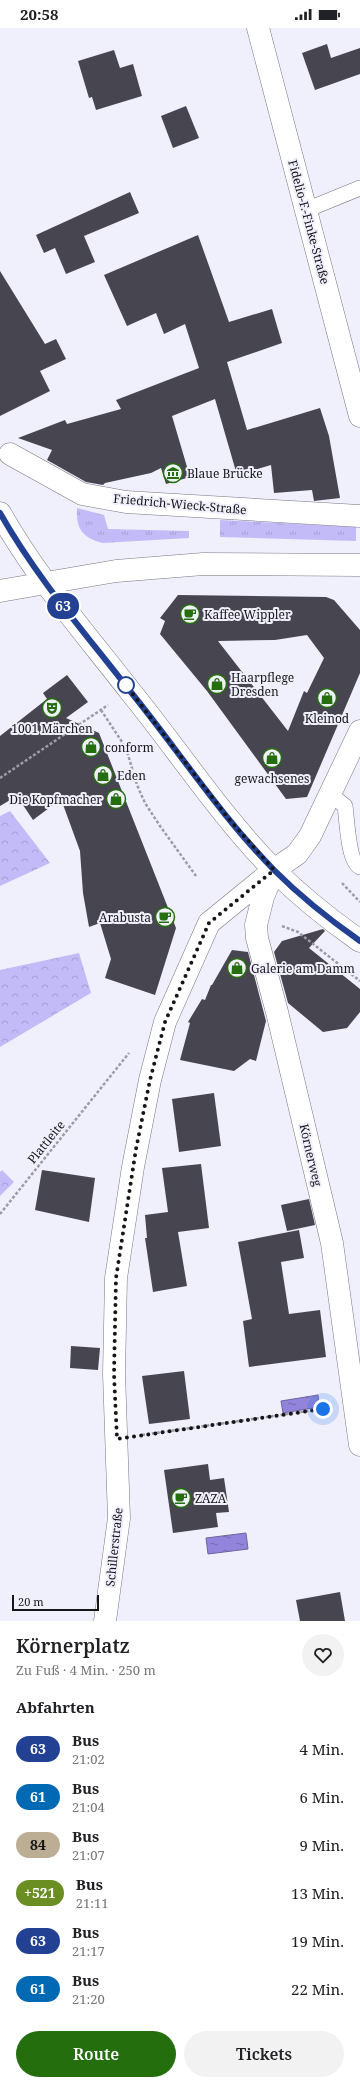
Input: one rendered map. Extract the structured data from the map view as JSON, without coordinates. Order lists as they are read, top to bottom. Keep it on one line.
{"streets":{"street":["Fidelio-F.-Finke-Straße","Friedrich-Wieck-Straße","Körnerweg","Schillerstraße"],"path":["Plattleite"]},"crossings":[["Körnerweg","Schillerstraße"]],"places":{"museum":["Blaue Brücke"],"cafe":["Kaffee Wippler","Arabusta","ZAZA"],"shop":["Haarpflege Dresden","Kleinod","conform","gewachsenes","Eden","Die Kopfmacher","Galerie am Damm"],"theatre":["1001 Märchen"]},"lines":["bus line 63"],"scale_bar":"20 m","page":{"status":"20:58","on_map":"63","scale":"20 m","heading":[["Körnerplatz","Zu Fuß · 4 Min. · 250 m"],"Abfahrten"],"list":[{"mark":"63","name":"Bus","note":"21:02","value":"4 Min."},{"mark":"61","name":"Bus","note":"21:04","value":"6 Min."},{"mark":"84","name":"Bus","note":"21:07","value":"9 Min."},{"mark":"+521","name":"Bus","note":"21:11","value":"13 Min."},{"mark":"63","name":"Bus","note":"21:17","value":"19 Min."},{"mark":"61","name":"Bus","note":"21:20","value":"22 Min."}],"buttons":["Route","Tickets"]}}
